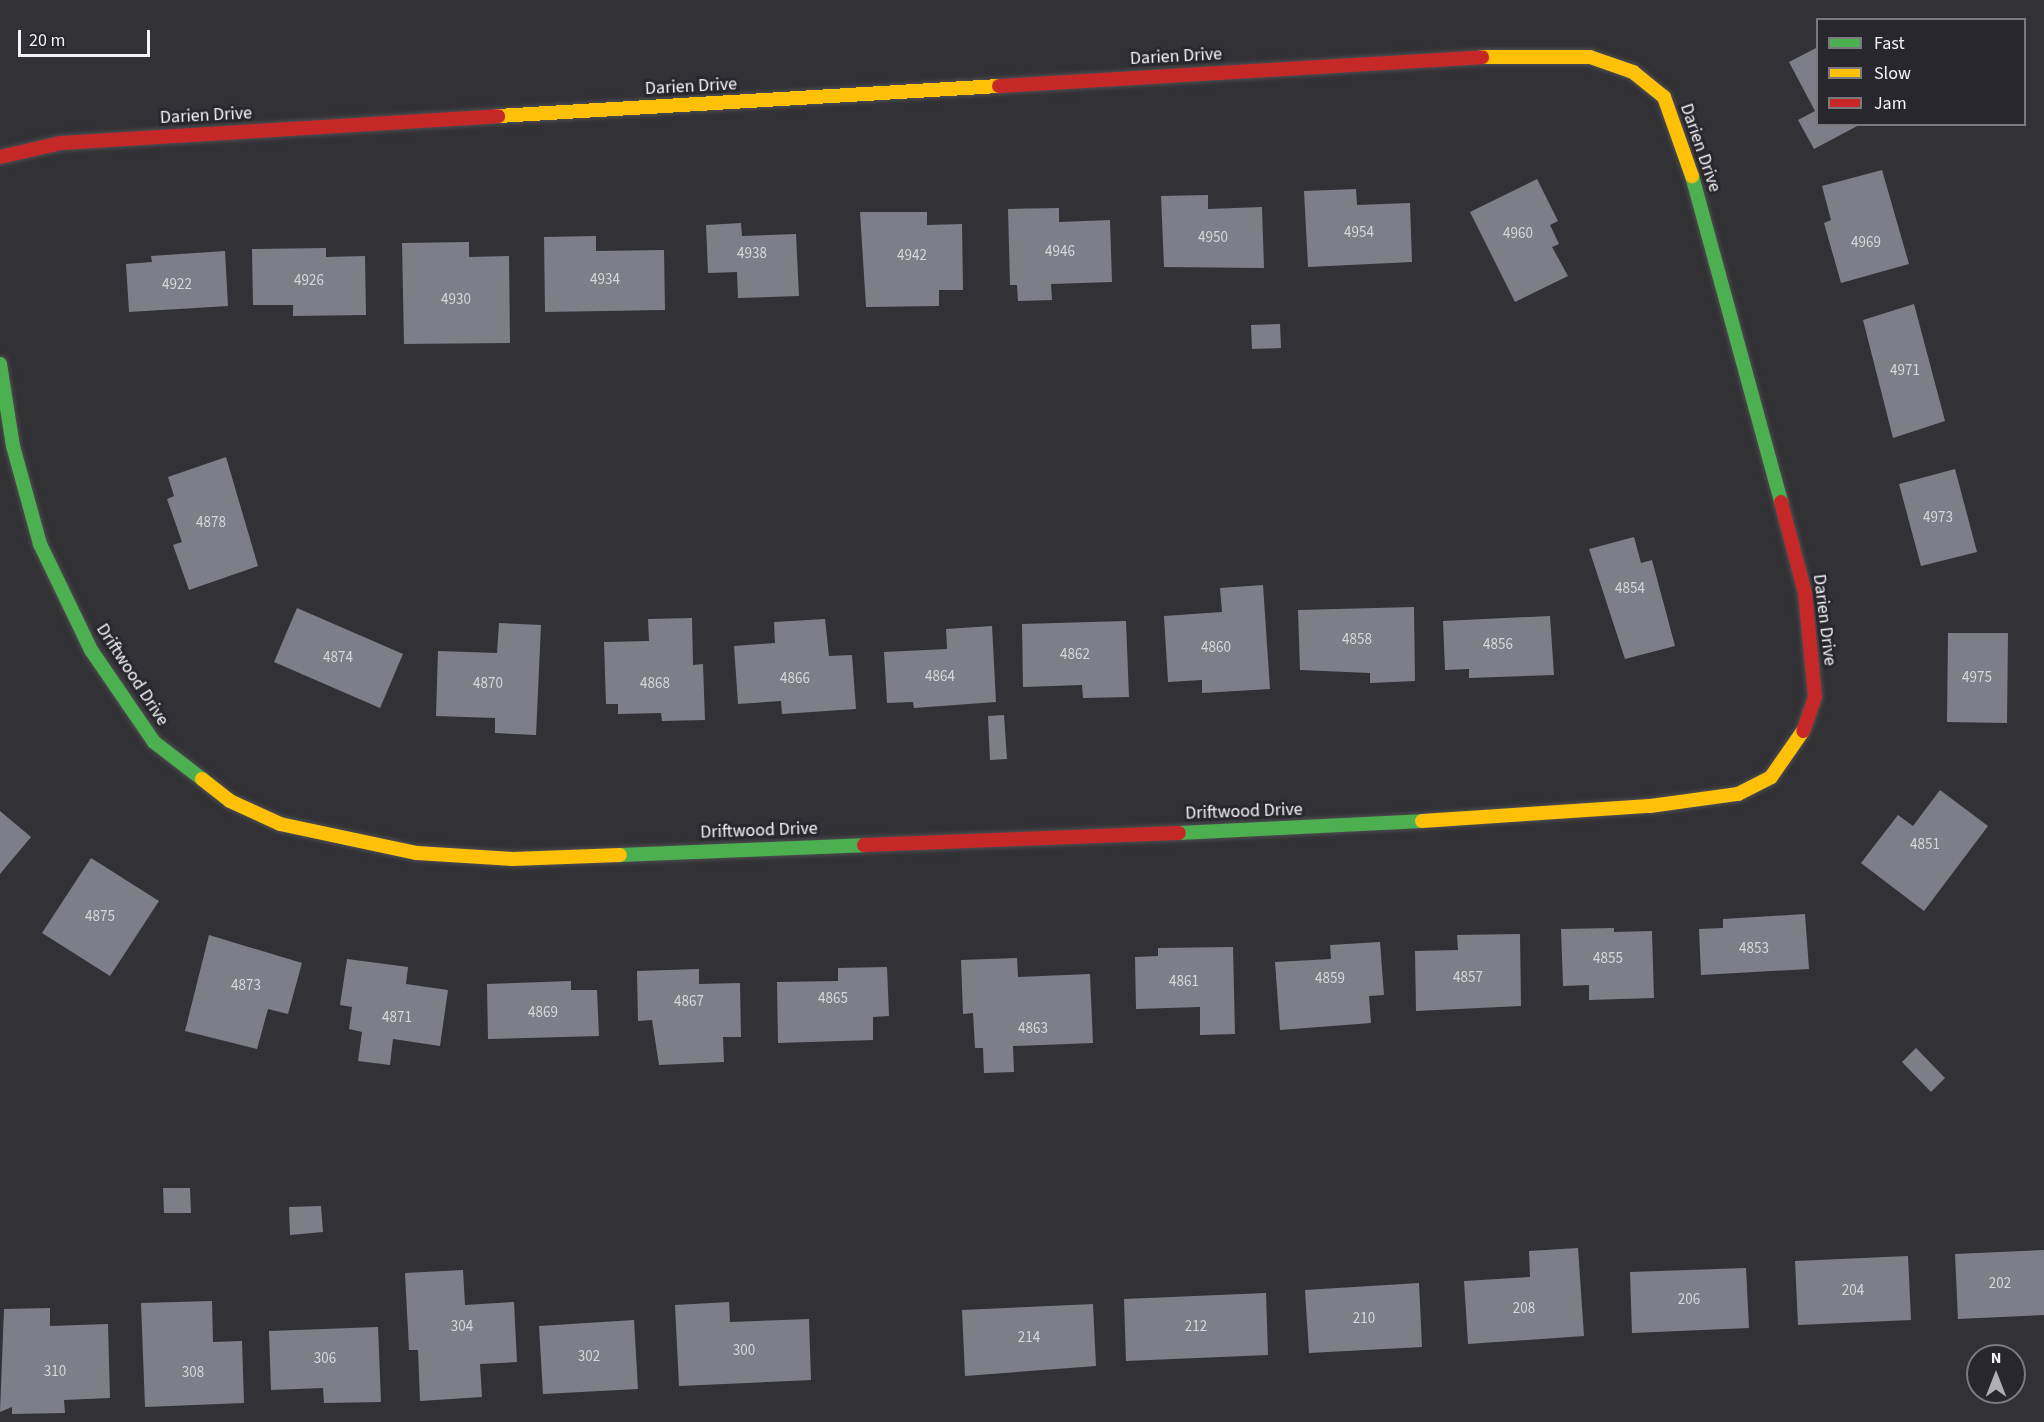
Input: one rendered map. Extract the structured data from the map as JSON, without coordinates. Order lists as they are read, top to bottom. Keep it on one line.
{"streets":{"street":["Darien Drive","Driftwood Drive"]},"crossings":[["Darien Drive","Driftwood Drive"]],"house_numbers":["4954","4960","4950","4969","4946","4938","4942","4934","4926","4922","4930","4971","4973","4878","4854","4858","4856","4860","4862","4874","4864","4975","4866","4870","4868","4851","4875","4853","4855","4857","4859","4861","4873","4865","4867","4869","4871","4863","202","204","206","208","210","304","212","214","300","302","306","310","308"],"legend":["Fast","Slow","Jam"],"scale_bar":"20 m","north":"top"}
